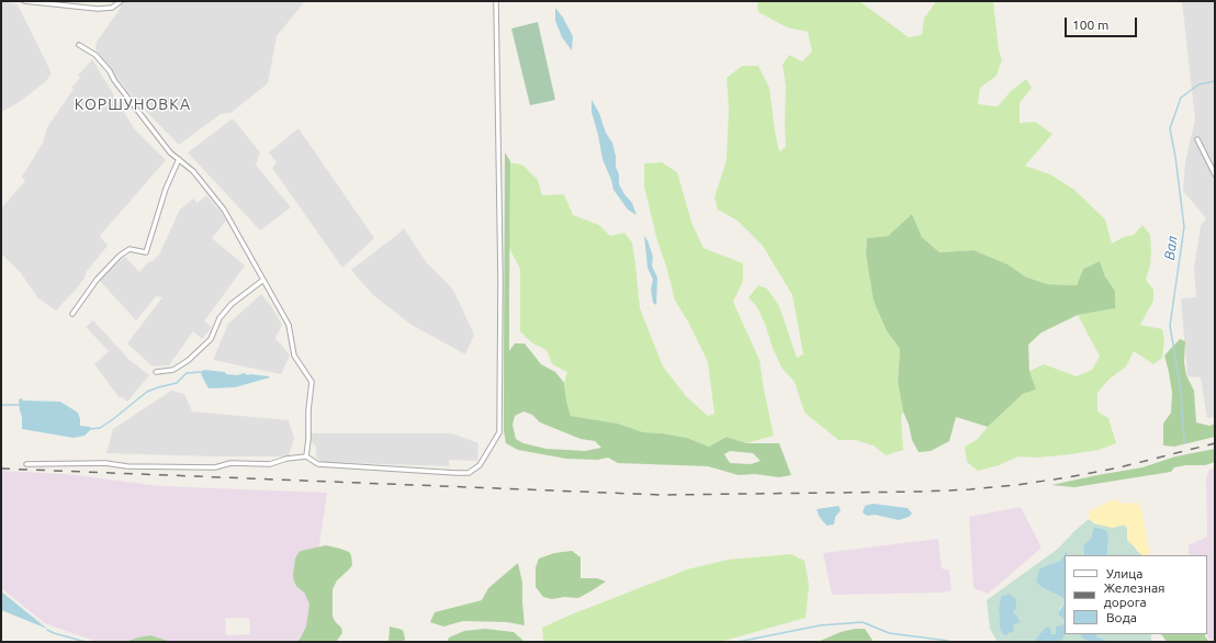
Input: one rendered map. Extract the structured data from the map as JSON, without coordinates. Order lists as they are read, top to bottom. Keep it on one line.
{"districts":["КОРШУНОВКА"],"water":["Вал"],"legend":["Улица","Железная дорога","Вода"],"scale_bar":"100 m"}
